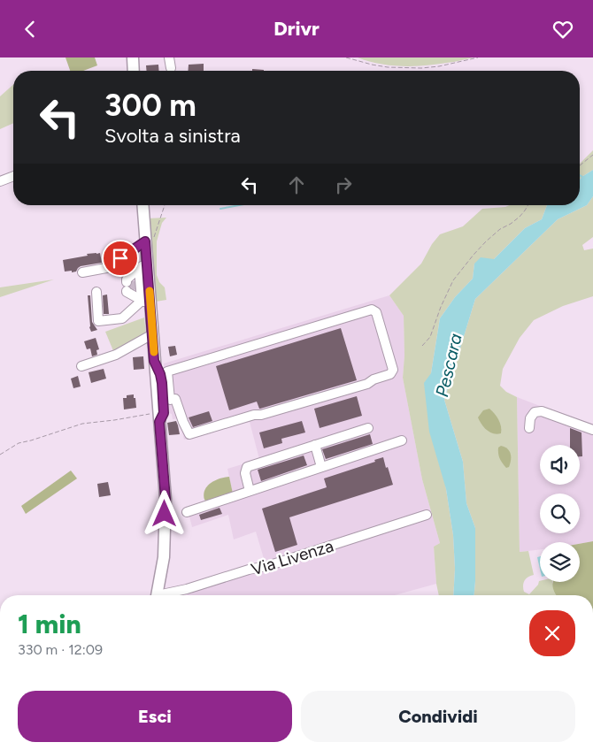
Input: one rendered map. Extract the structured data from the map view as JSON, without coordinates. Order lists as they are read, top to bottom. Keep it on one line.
{"streets":{"street":["Via Livenza"]},"water":["Pescara"],"page":{"header":"Drivr","turn":["300 m","Svolta a sinistra"],"heading":["1 min","330 m · 12:09"],"buttons":["Esci","Condividi"]}}
